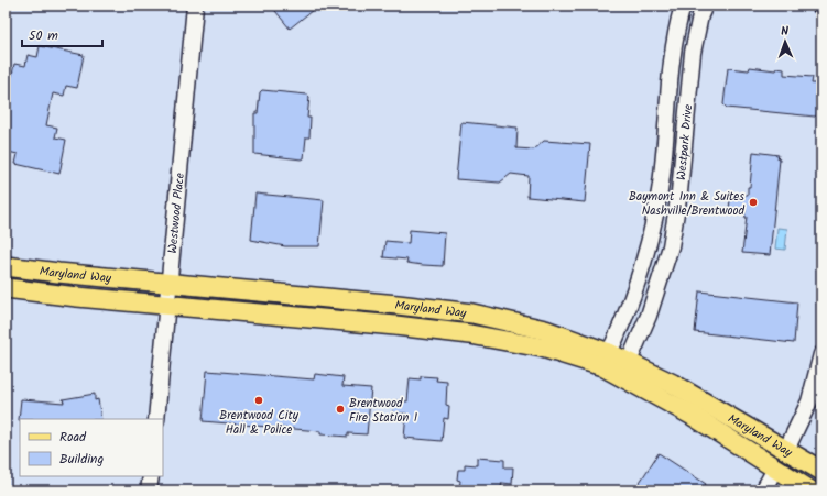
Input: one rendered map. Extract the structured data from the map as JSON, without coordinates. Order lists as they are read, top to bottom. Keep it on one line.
{"streets":{"main road":["Maryland Way"],"street":["Westpark Drive","Westwood Place"]},"crossings":[["Westpark Drive","Maryland Way"],["Westwood Place","Maryland Way"]],"places":["Baymont Inn & Suites Nashville/Brentwood","Brentwood City Hall & Police","Brentwood Fire Station 1"],"legend":["Road","Building"],"scale_bar":"50 m","north":"top"}
